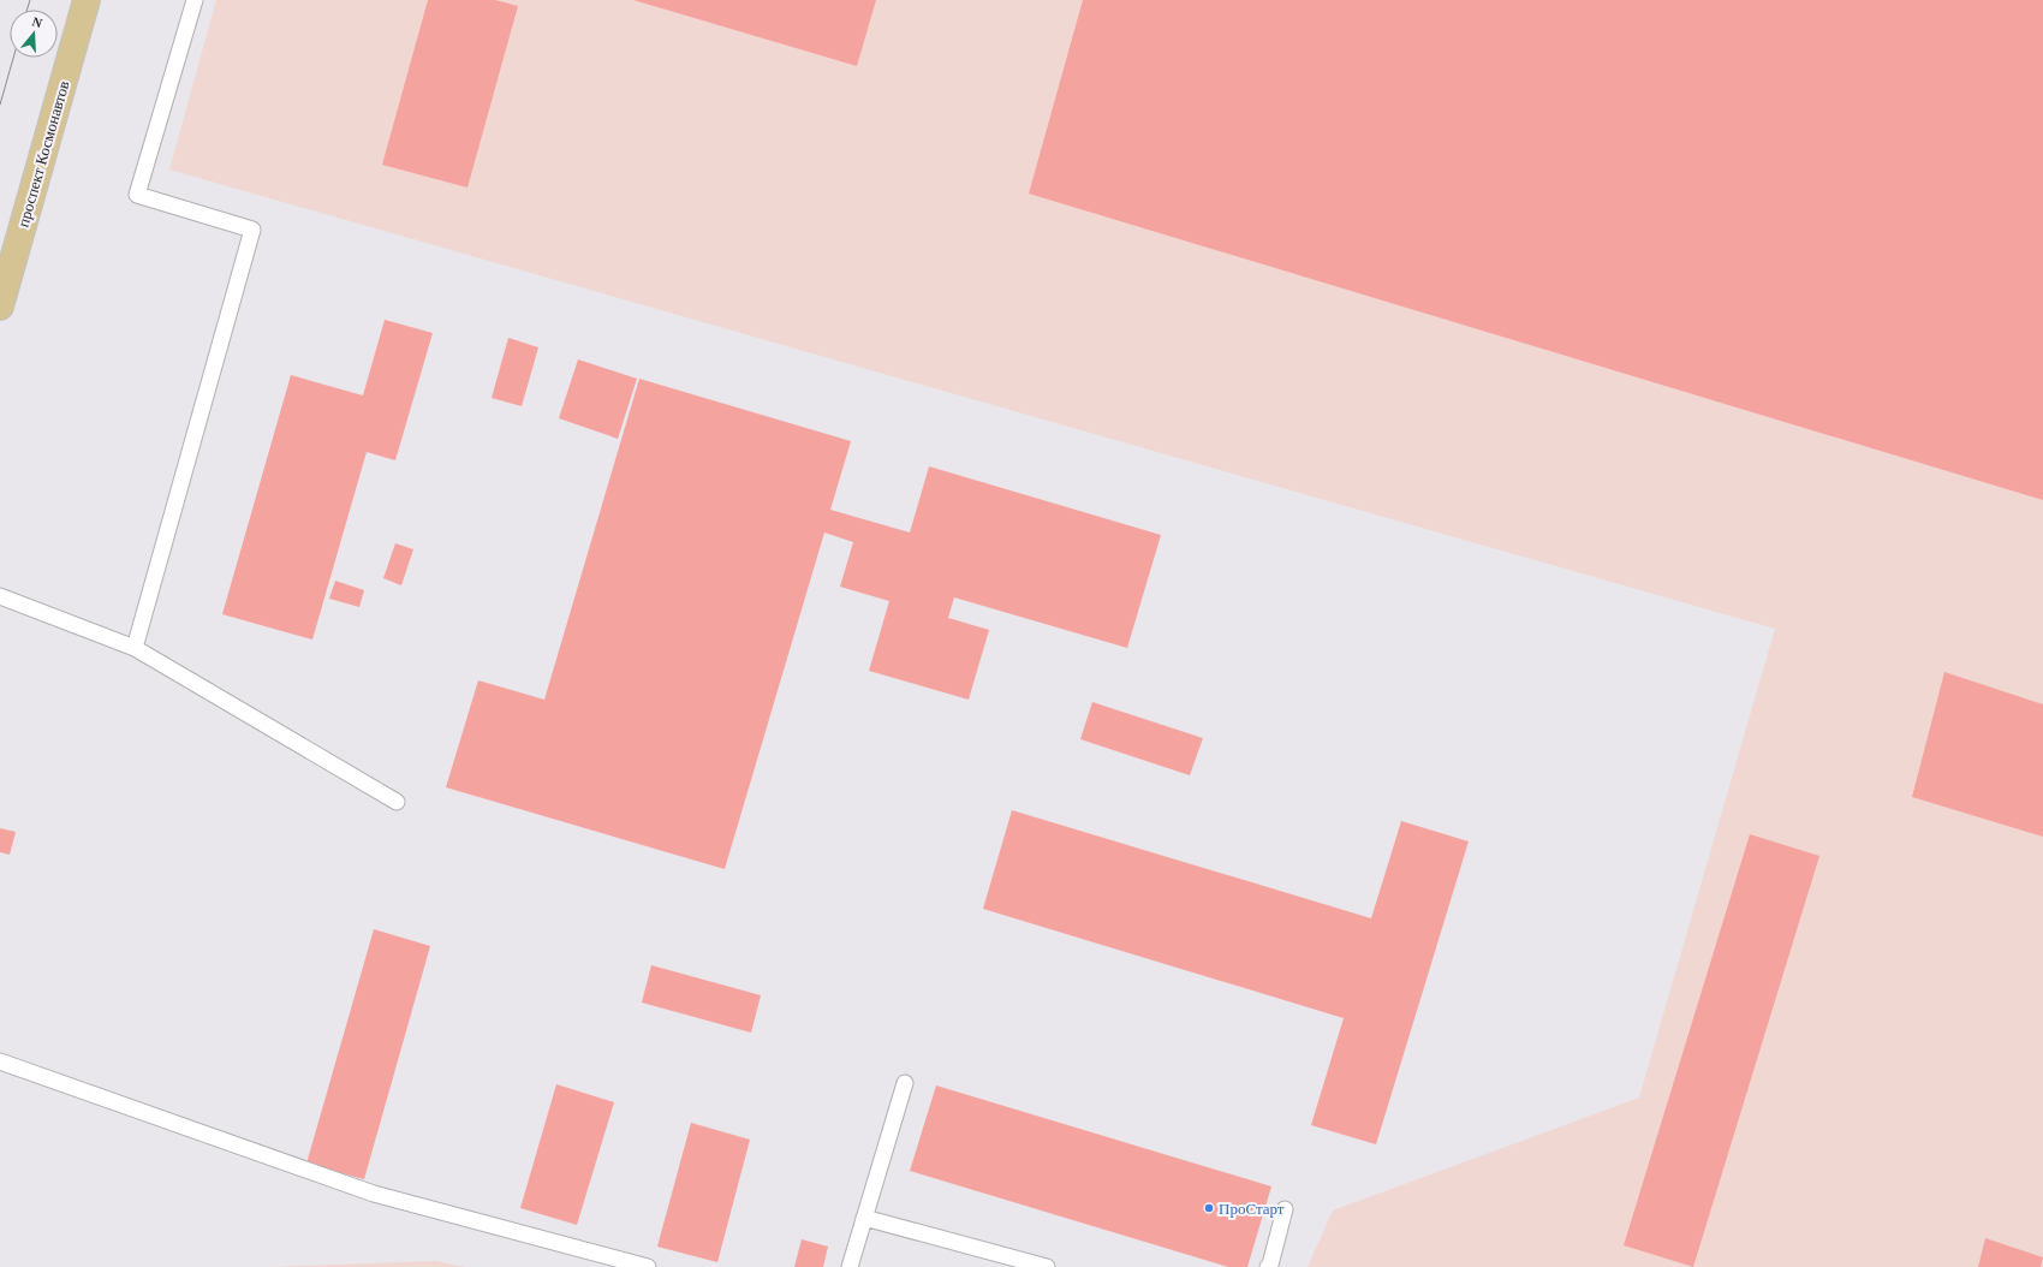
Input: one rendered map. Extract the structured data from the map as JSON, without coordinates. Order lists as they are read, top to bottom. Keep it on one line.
{"streets":{"main road":["проспект Космонавтов"]},"places":["ПроСтарт"],"north":"top"}
